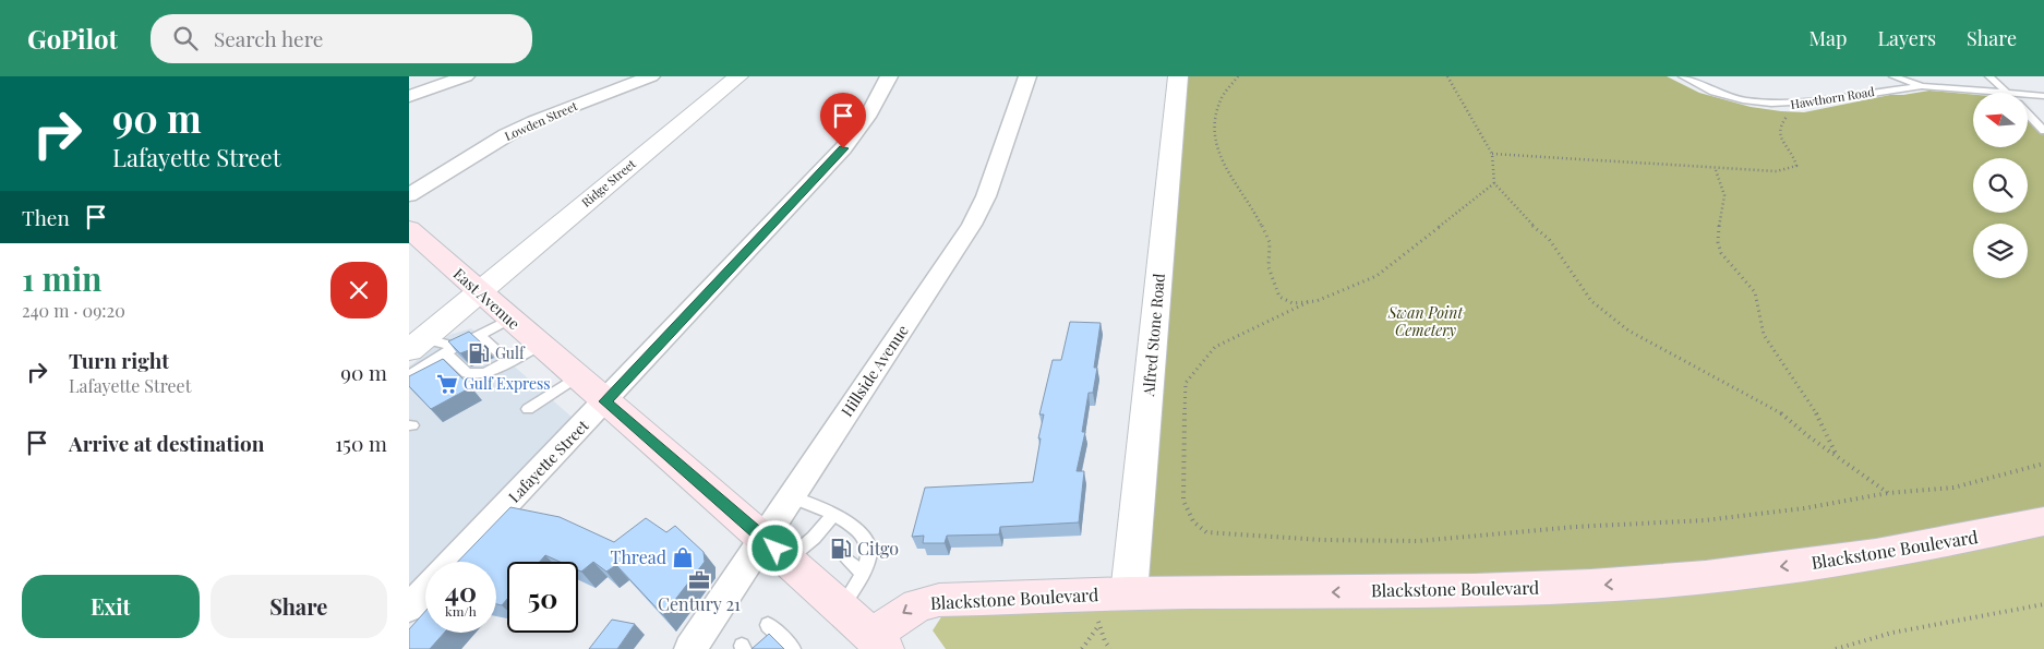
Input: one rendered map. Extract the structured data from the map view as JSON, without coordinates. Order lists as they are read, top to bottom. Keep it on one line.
{"streets":{"main road":["East Avenue","Blackstone Boulevard"],"street":["Lowden Street","Ridge Street","Alfred Stone Road","Hillside Avenue","Lafayette Street"],"lane":["Hawthorn Road"]},"crossings":[["Ridge Street","East Avenue"],["East Avenue","Hillside Avenue"],["East Avenue","Lafayette Street"],["East Avenue","Blackstone Boulevard"],["Alfred Stone Road","Blackstone Boulevard"]],"one_way":["Blackstone Boulevard"],"parks":["Swan Point Cemetery"],"places":{"fuel station":["Gulf","Citgo"],"supermarket":["Gulf Express"],"shop":["Thread"],"office":["Century 21"]},"north":"left","page":{"header":"GoPilot","search":"Search here","nav":["Map","Layers","Share"],"turn":["90 m","Lafayette Street"],"then":"Then","heading":["1 min","240 m · 09:20"],"list":[{"name":"Turn right","note":"Lafayette Street","value":"90 m"},{"name":"Arrive at destination","value":"150 m"}],"speed":"40 km/h","limit":"50","buttons":["Exit","Share"]}}
